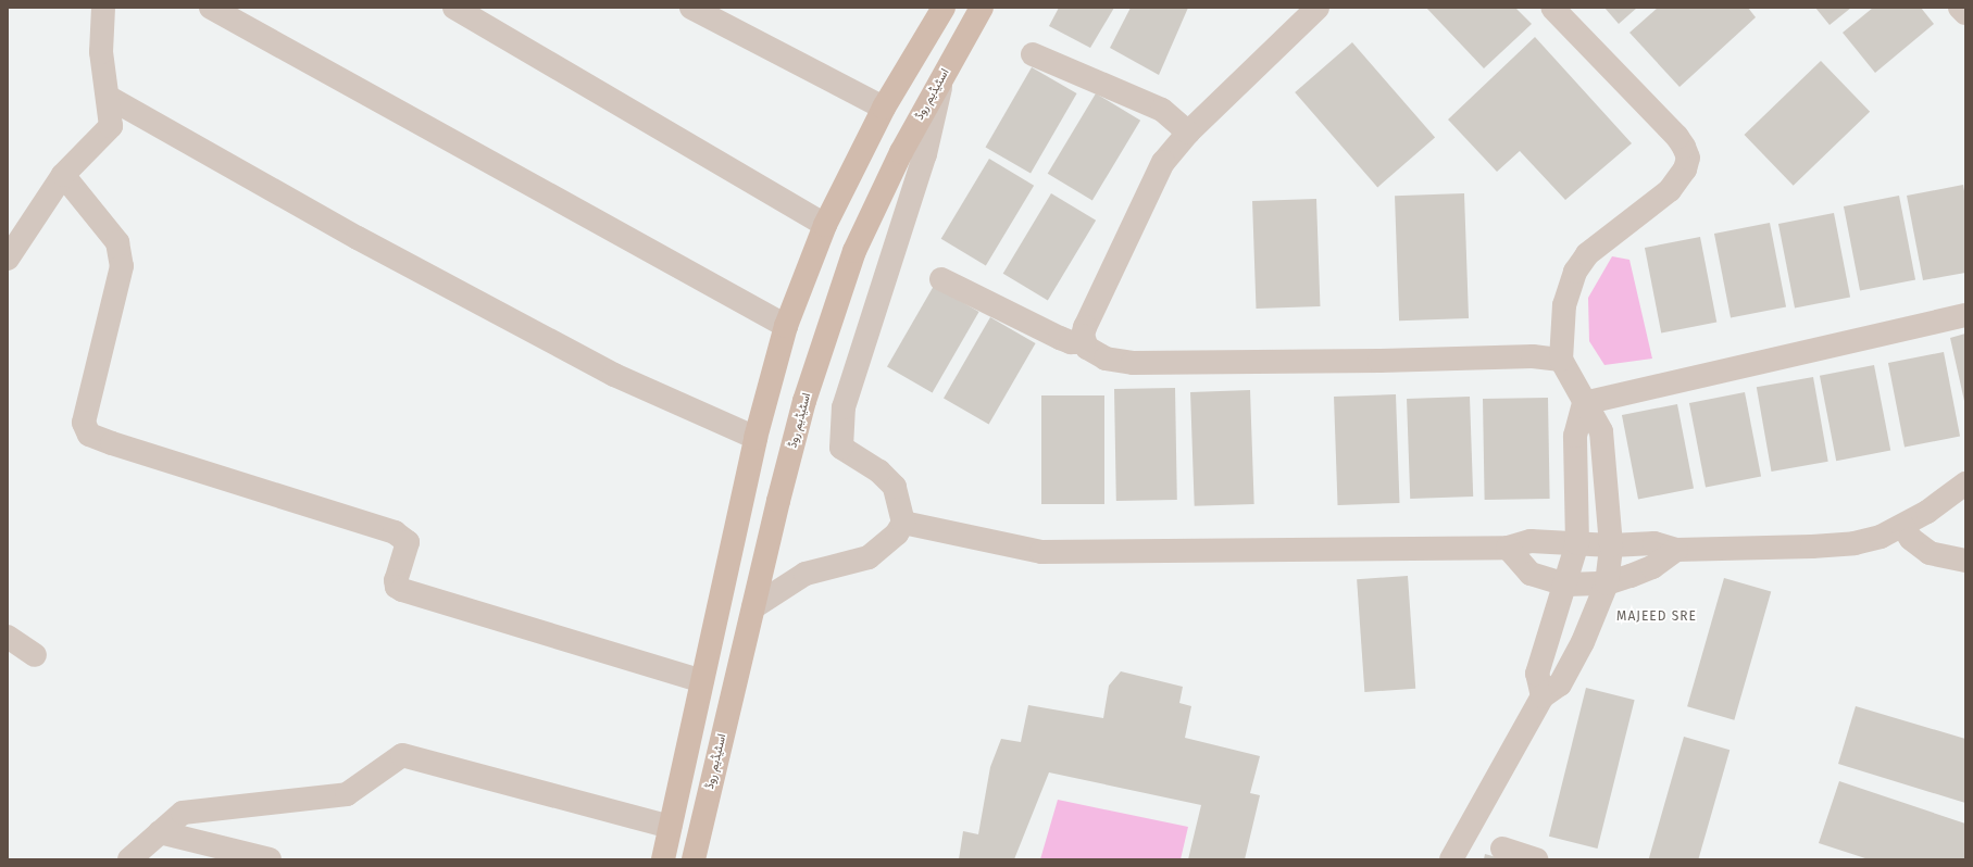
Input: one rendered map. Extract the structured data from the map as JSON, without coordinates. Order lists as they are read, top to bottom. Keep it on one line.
{"streets":{"main road":["اسٹیڈیم روڈ"]},"districts":["MAJEED SRE"]}
